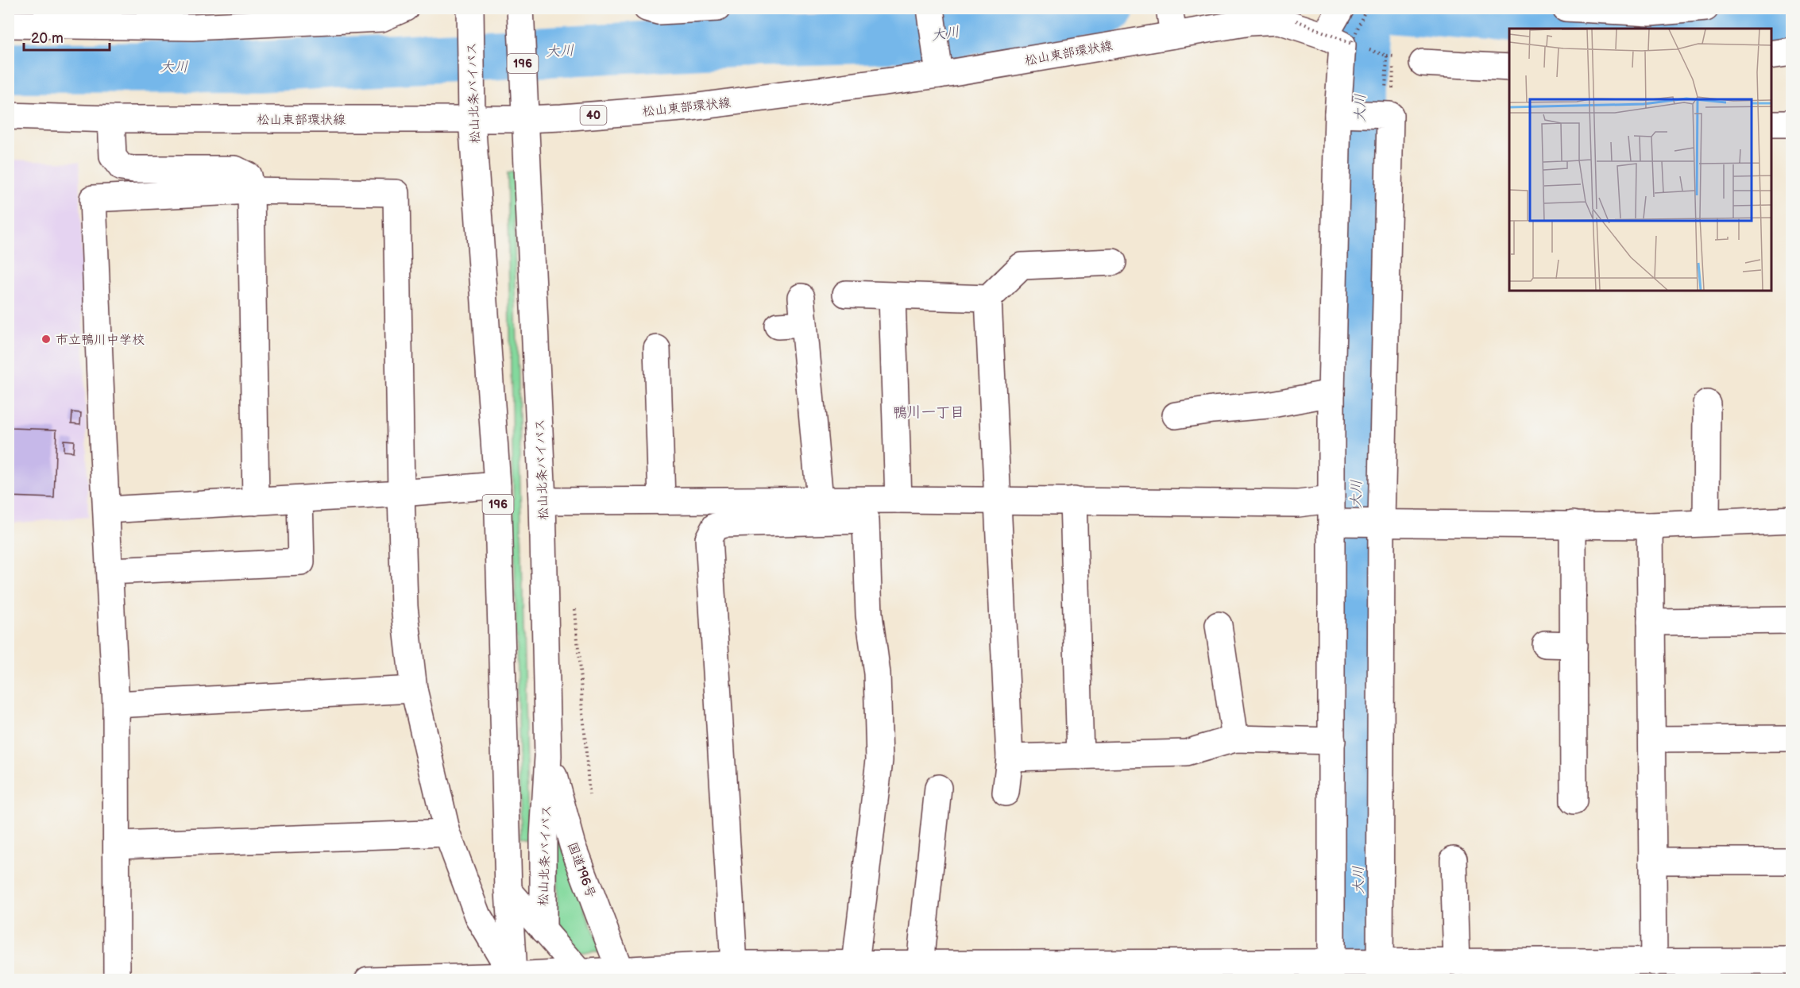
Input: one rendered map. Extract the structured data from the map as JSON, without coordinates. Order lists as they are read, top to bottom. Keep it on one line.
{"streets":{"main road":["松山東部環状線","196","松山北条バイパス","40","国道196号"]},"crossings":[["松山東部環状線","松山北条バイパス"],["松山北条バイパス","国道196号"]],"districts":["鴨川一丁目"],"water":["大川"],"places":["市立鴨川中学校"],"scale_bar":"20 m"}
